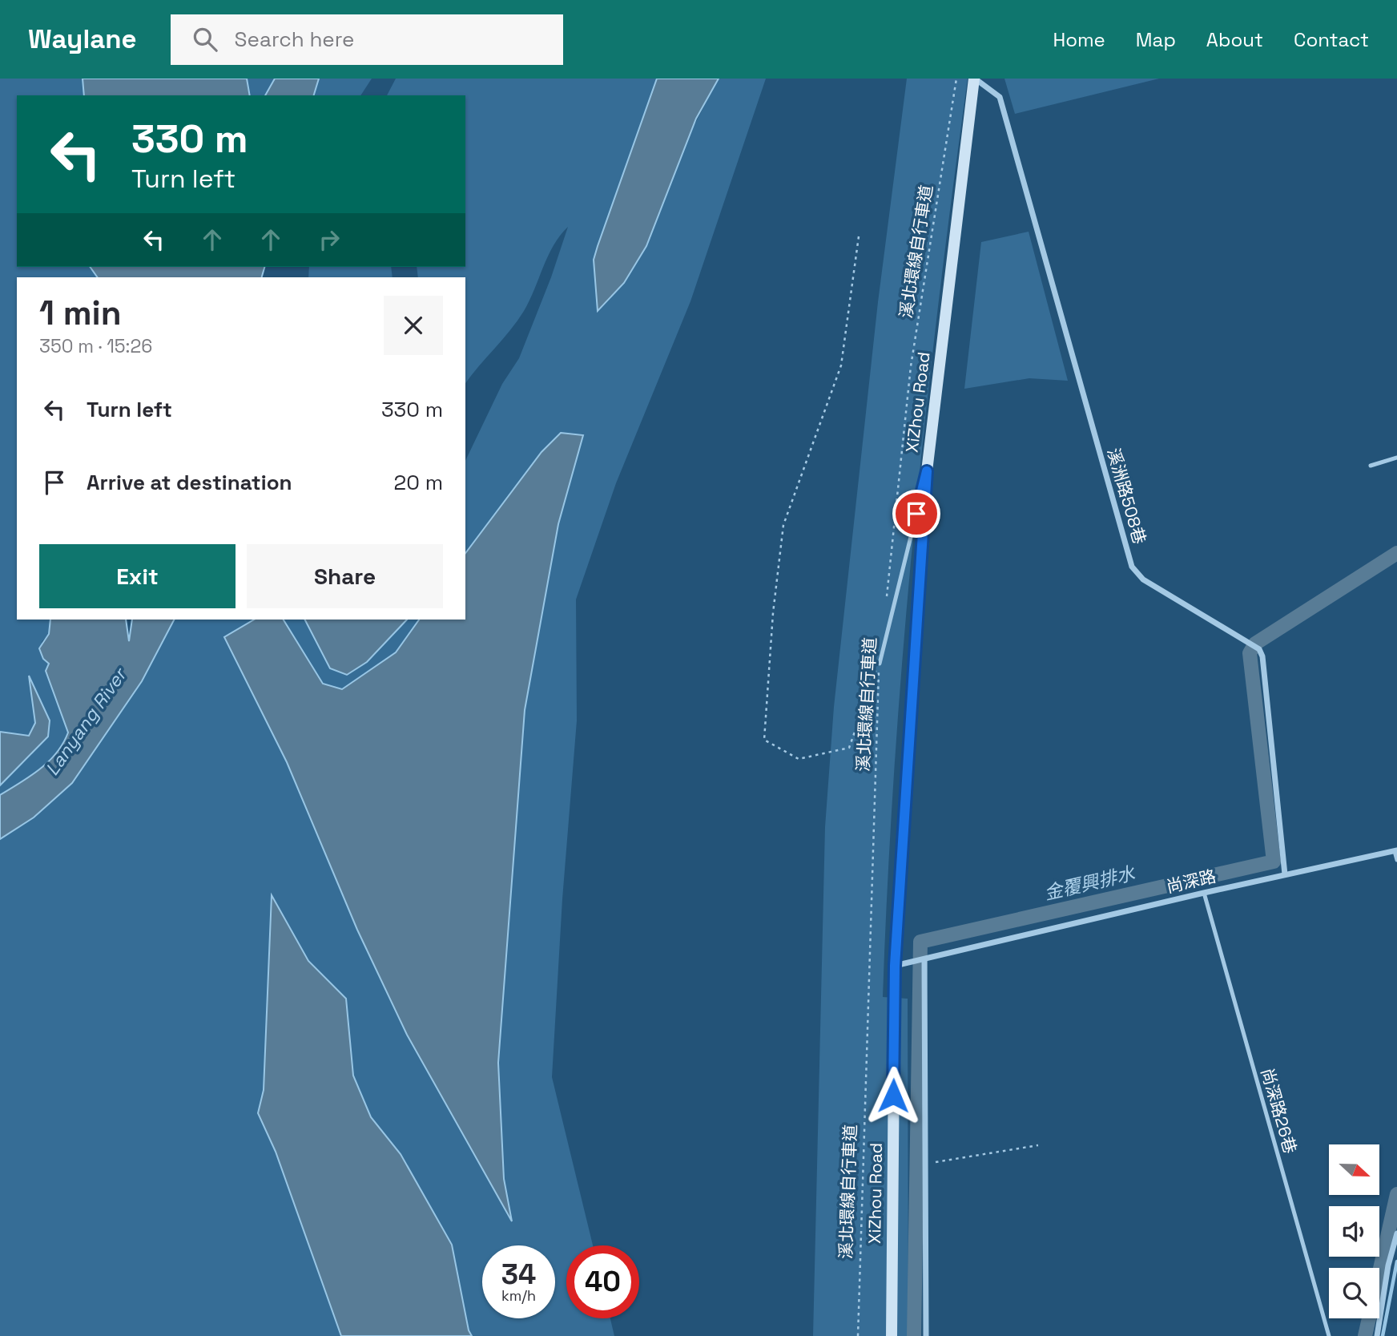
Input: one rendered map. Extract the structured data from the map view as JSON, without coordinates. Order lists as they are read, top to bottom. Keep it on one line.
{"streets":{"street":["XiZhou Road","溪洲路508巷","尚深路"],"lane":["尚深路26巷"],"path":["溪北環線自行車道"]},"crossings":[["XiZhou Road","溪洲路508巷"],["XiZhou Road","尚深路"],["溪洲路508巷","尚深路"],["尚深路","尚深路26巷"]],"water":["Lanyang River","金覆興排水"],"north":"right","page":{"header":"Waylane","search":"Search here","nav":["Home","Map","About","Contact"],"turn":["330 m","Turn left"],"heading":["1 min","350 m · 15:26"],"list":[{"name":"Turn left","value":"330 m"},{"name":"Arrive at destination","value":"20 m"}],"buttons":["Exit","Share"],"speed":"34 km/h","limit":"40"}}
